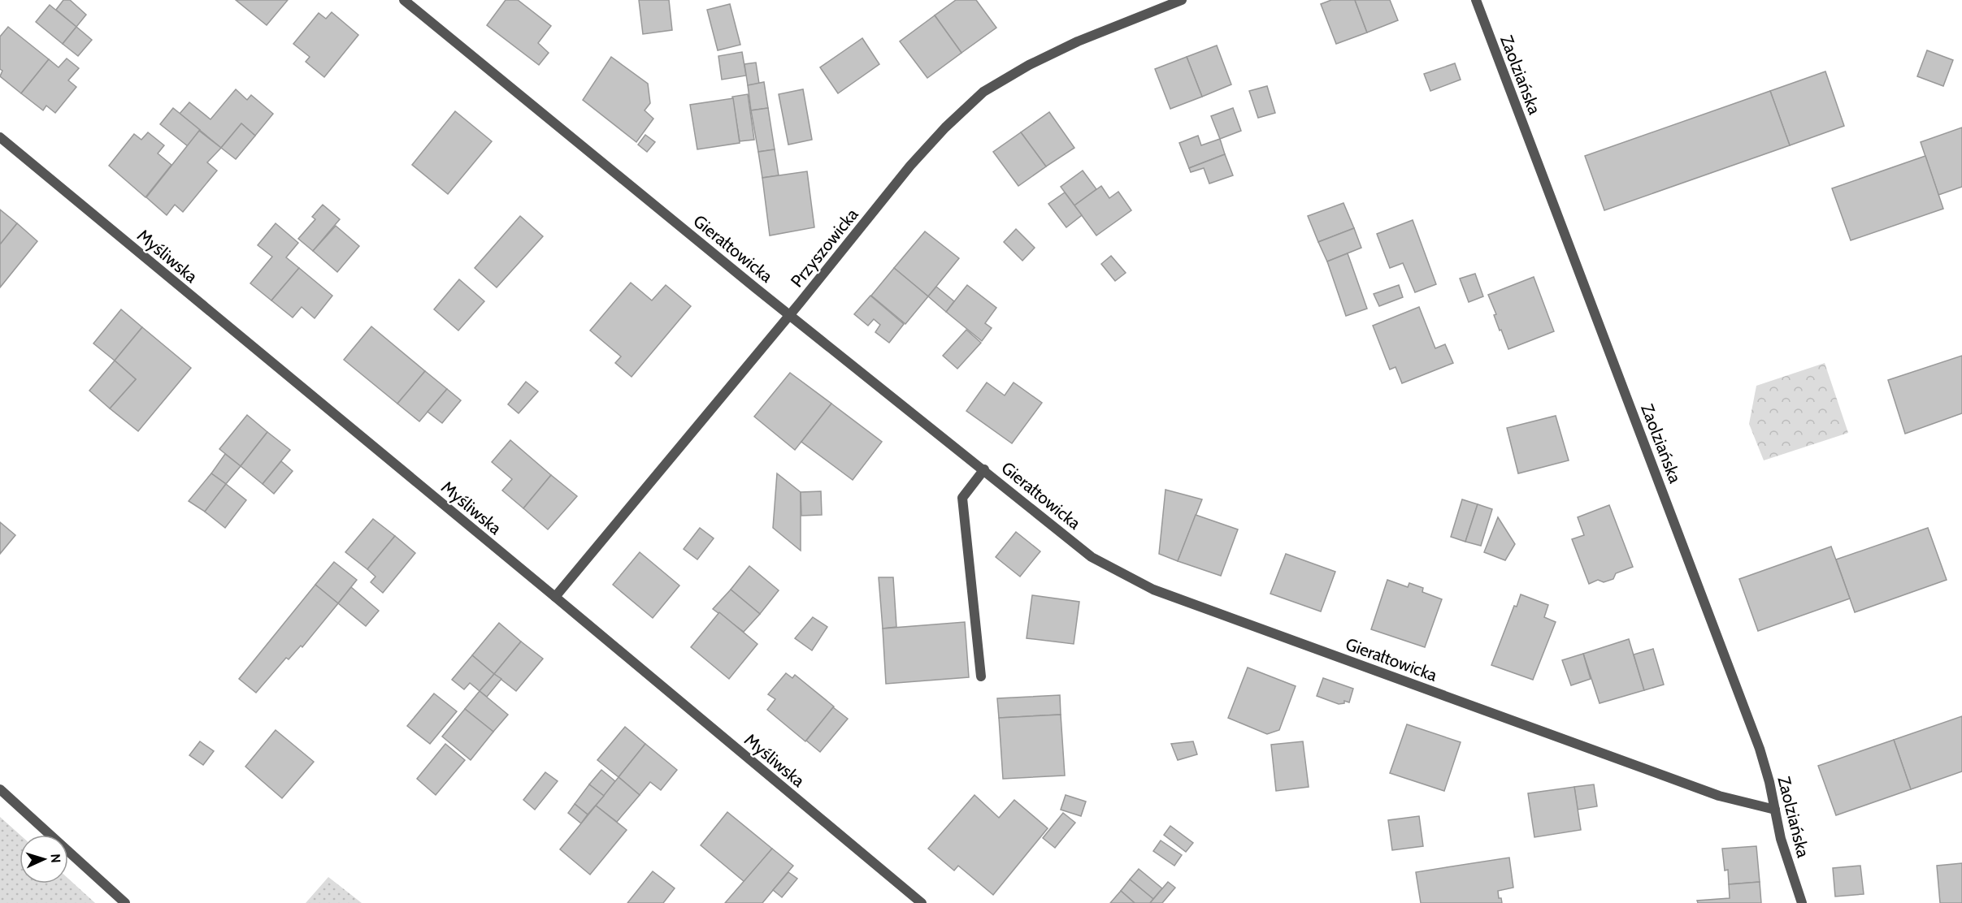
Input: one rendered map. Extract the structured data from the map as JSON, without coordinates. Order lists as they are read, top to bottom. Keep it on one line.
{"streets":{"street":["Zaolziańska","Przyszowicka","Gierałtowicka","Myśliwska"]},"crossings":[["Zaolziańska","Gierałtowicka"],["Przyszowicka","Gierałtowicka"],["Przyszowicka","Myśliwska"]],"north":"right"}
